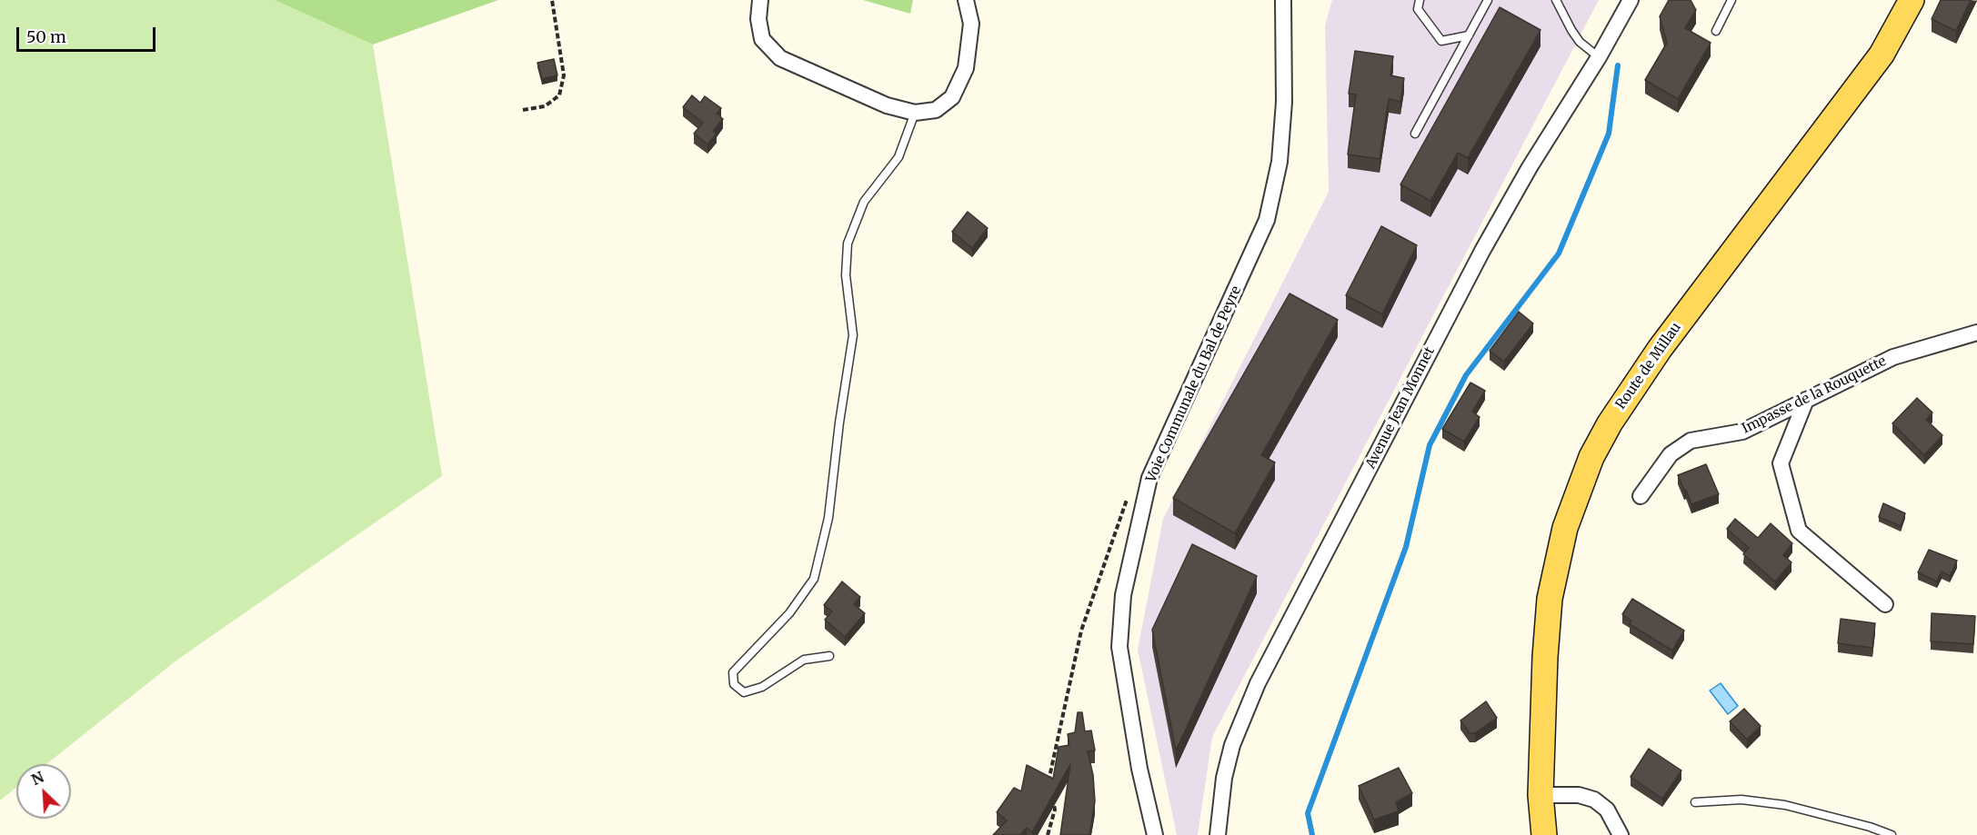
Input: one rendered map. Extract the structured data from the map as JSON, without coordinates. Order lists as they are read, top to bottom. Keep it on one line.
{"streets":{"main road":["Route de Millau"],"street":["Voie Communale du Bal de Peyre","Impasse de la Rouquette","Avenue Jean Monnet"]},"scale_bar":"50 m","north":"top left"}
